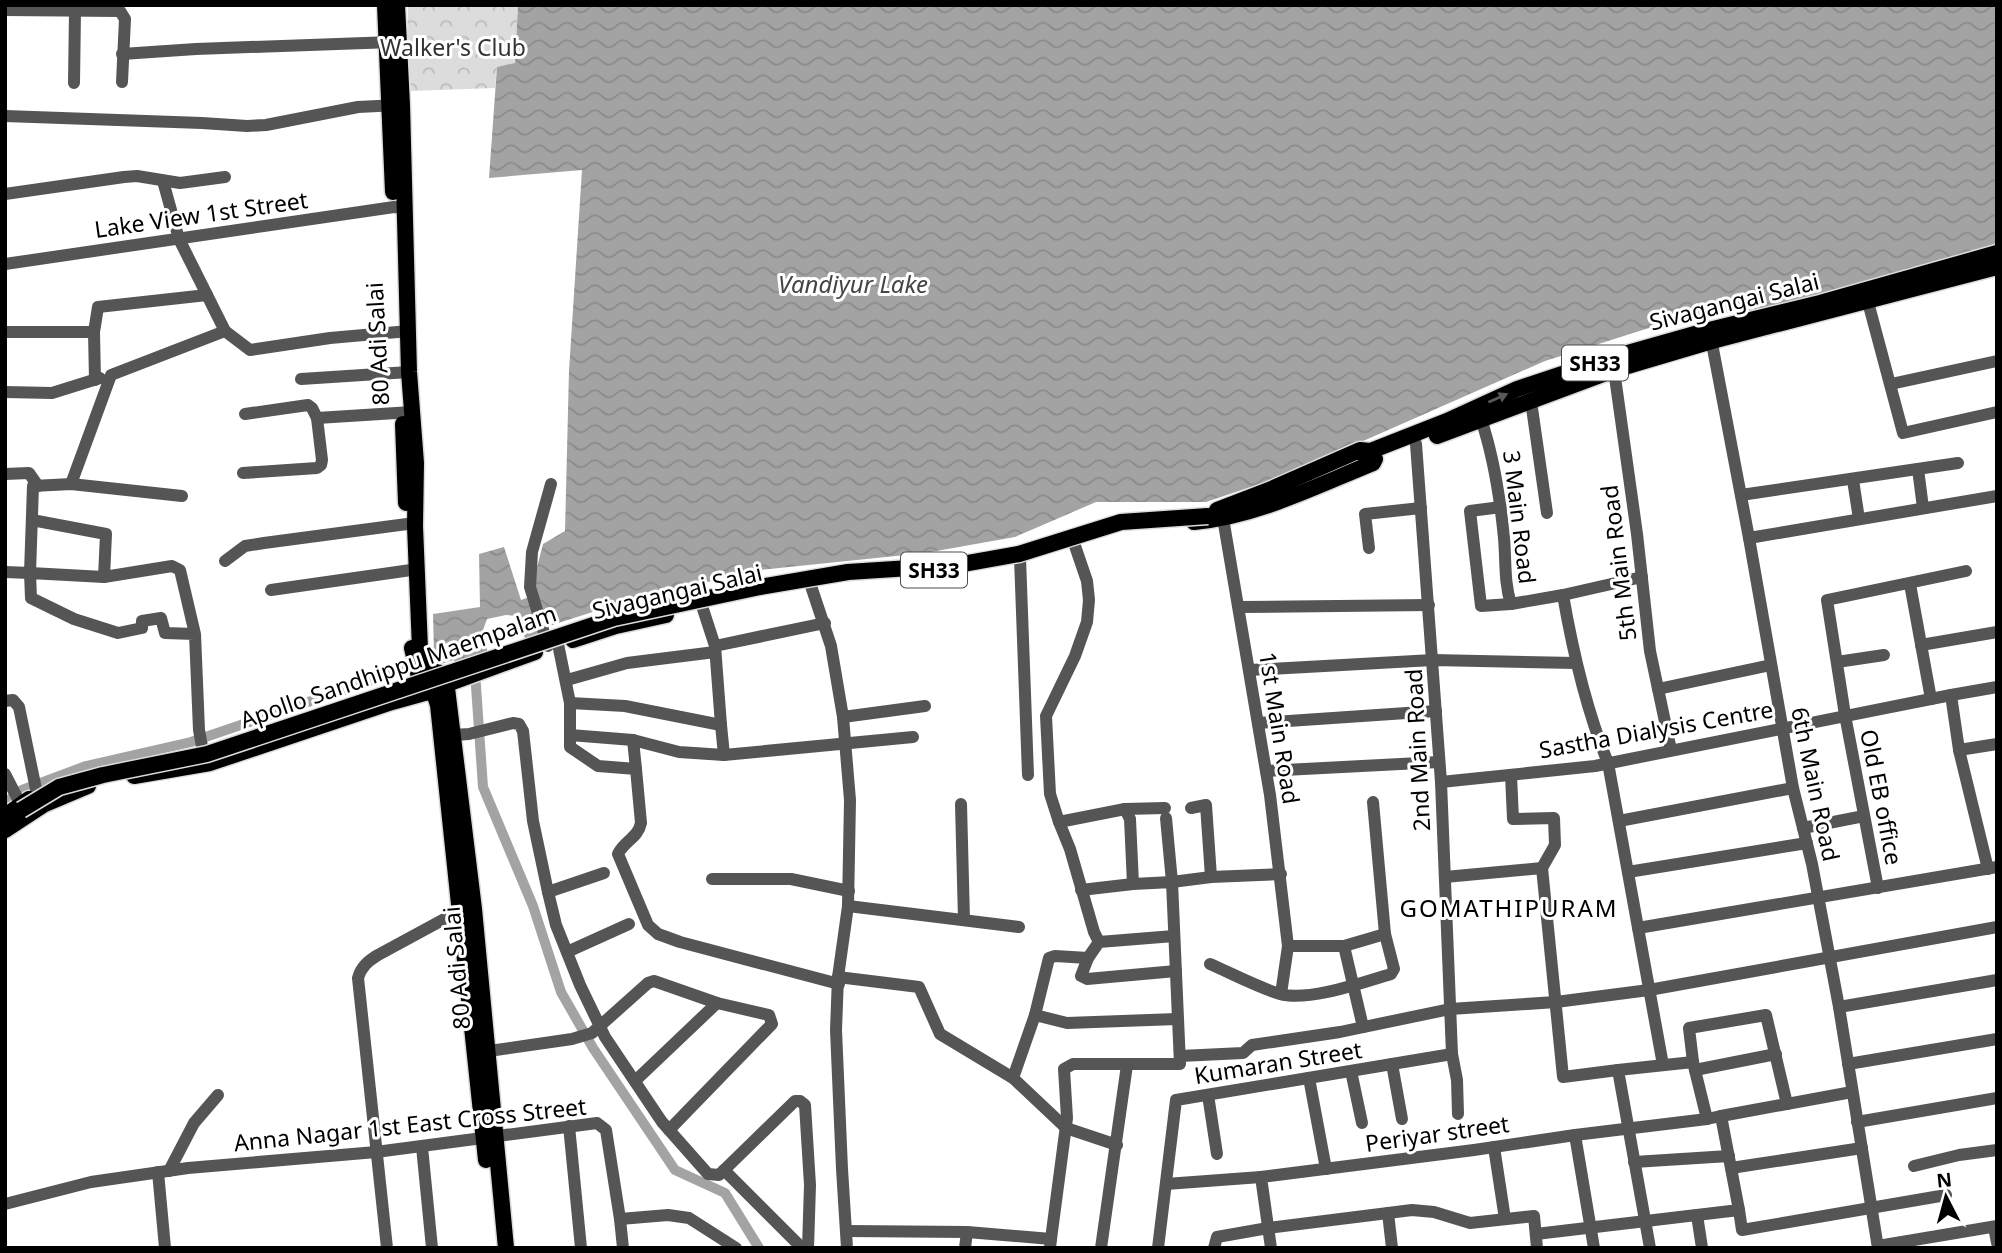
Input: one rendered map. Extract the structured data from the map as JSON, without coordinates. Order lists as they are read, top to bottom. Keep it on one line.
{"streets":{"main road":["Sivagangai Salai","80 Adi Salai","SH33","Apollo Sandhippu Maempalam"],"street":["Lake View 1st Street","3 Main Road","5th Main Road","1st Main Road","Sastha Dialysis Centre","2nd Main Road","6th Main Road","Old EB office","Kumaran Street","Anna Nagar 1st East Cross Street","Periyar street"]},"crossings":[["Lake View 1st Street","80 Adi Salai"],["Sivagangai Salai","80 Adi Salai"],["Sivagangai Salai","3 Main Road"],["Sivagangai Salai","5th Main Road"],["Sivagangai Salai","Apollo Sandhippu Maempalam"],["Sivagangai Salai","1st Main Road"],["Sivagangai Salai","2nd Main Road"],["Sivagangai Salai","6th Main Road"],["80 Adi Salai","Anna Nagar 1st East Cross Street"],["3 Main Road","Sastha Dialysis Centre"],["5th Main Road","Sastha Dialysis Centre"],["Apollo Sandhippu Maempalam","1st Main Road"],["Sastha Dialysis Centre","2nd Main Road"],["Sastha Dialysis Centre","6th Main Road"],["Sastha Dialysis Centre","Old EB office"],["2nd Main Road","Kumaran Street"],["6th Main Road","Periyar street"]],"districts":["GOMATHIPURAM"],"water":["Vandiyur Lake"],"parks":["Walker's Club"],"north":"top"}
